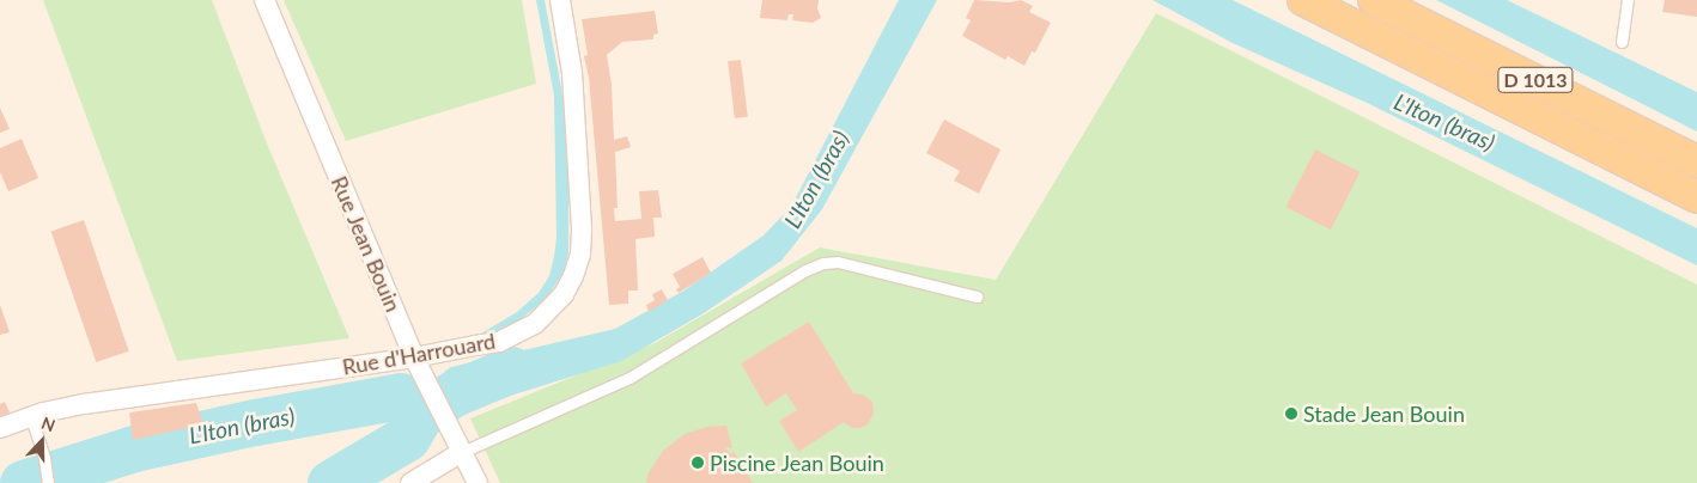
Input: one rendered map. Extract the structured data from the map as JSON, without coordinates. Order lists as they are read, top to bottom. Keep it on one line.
{"streets":{"main road":["D 1013"],"street":["Rue Jean Bouin","Rue d'Harrouard"]},"crossings":[["Rue Jean Bouin","Rue d'Harrouard"]],"water":["L'Iton (bras)"],"places":["Stade Jean Bouin","Piscine Jean Bouin"],"north":"top"}
